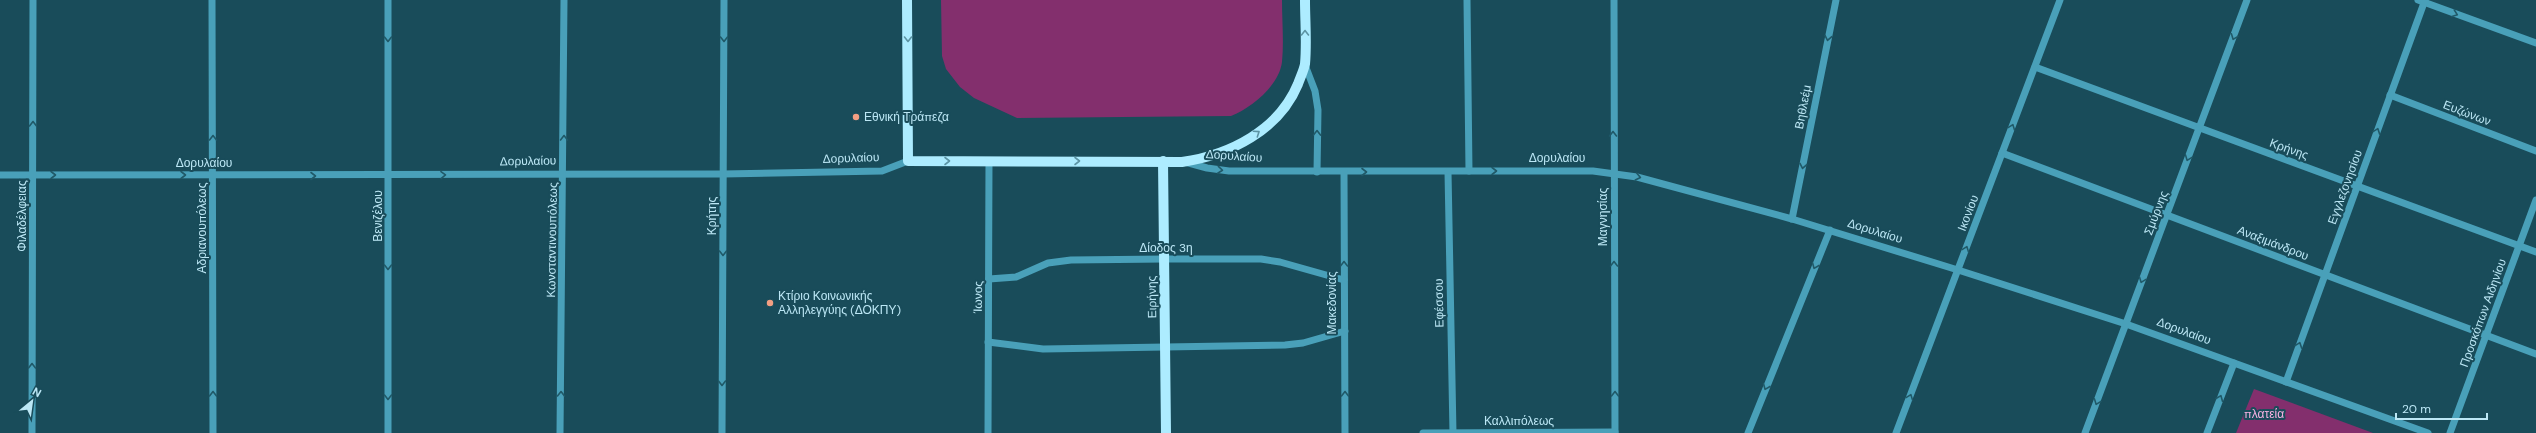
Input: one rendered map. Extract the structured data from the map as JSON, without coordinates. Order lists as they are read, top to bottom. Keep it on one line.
{"streets":{"main road":["Δορυλαίου","Ειρήνης"],"street":["Βηθλεέμ","Ευζώνων","Κρήνης","Εγγλεζονησίου","Ικονίου","Σμύρνης","Φιλαδέλφειας","Βενιζέλου","Κρήτης","Μαγνησίας","Αδριανουπόλεως","Κωνσταντινουπόλεως","Αναξιμάνδρου","Δίοδος 3η","Ίωνος","Μακεδονίας","Εφέσσου","Προσκόπων Αιδηνίου","Καλλιπόλεως"]},"crossings":[["Βηθλεέμ","Δορυλαίου"],["Ευζώνων","Εγγλεζονησίου"],["Κρήνης","Εγγλεζονησίου"],["Κρήνης","Ικονίου"],["Κρήνης","Σμύρνης"],["Κρήνης","Προσκόπων Αιδηνίου"],["Δορυλαίου","Εγγλεζονησίου"],["Δορυλαίου","Ικονίου"],["Δορυλαίου","Σμύρνης"],["Δορυλαίου","Φιλαδέλφειας"],["Δορυλαίου","Βενιζέλου"],["Δορυλαίου","Κρήτης"],["Δορυλαίου","Μαγνησίας"],["Δορυλαίου","Αδριανουπόλεως"],["Δορυλαίου","Κωνσταντινουπόλεως"],["Δορυλαίου","Ίωνος"],["Δορυλαίου","Ειρήνης"],["Δορυλαίου","Μακεδονίας"],["Δορυλαίου","Εφέσσου"],["Εγγλεζονησίου","Αναξιμάνδρου"],["Ικονίου","Αναξιμάνδρου"],["Σμύρνης","Αναξιμάνδρου"],["Μαγνησίας","Καλλιπόλεως"],["Αναξιμάνδρου","Προσκόπων Αιδηνίου"],["Δίοδος 3η","Ίωνος"],["Δίοδος 3η","Ειρήνης"],["Δίοδος 3η","Μακεδονίας"],["Εφέσσου","Καλλιπόλεως"]],"one_way":["Βηθλεέμ","Δορυλαίου","Εγγλεζονησίου","Ικονίου","Σμύρνης","Φιλαδέλφειας","Βενιζέλου","Κρήτης","Μαγνησίας","Αδριανουπόλεως","Κωνσταντινουπόλεως","Μακεδονίας"],"parks":["πλατεία"],"places":["Εθνική Τράπεζα","Κτίριο Κοινωνικής Αλληλεγγύης (ΔΟΚΠΥ)"],"scale_bar":"20 m","north":"top right"}
